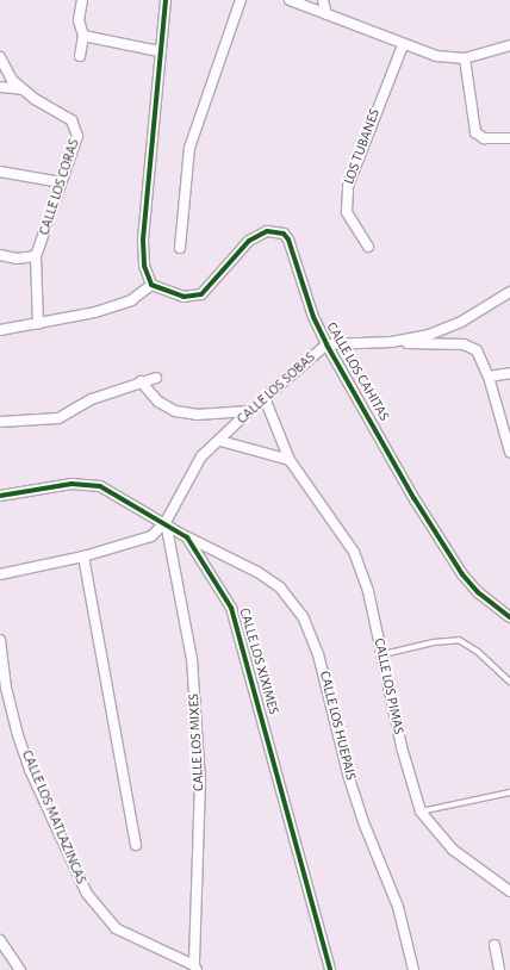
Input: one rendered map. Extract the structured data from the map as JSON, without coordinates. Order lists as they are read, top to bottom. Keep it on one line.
{"streets":{"street":["LOS TUBANES","CALLE LOS CORAS","CALLE LOS CAHITAS","CALLE LOS SOBAS","CALLE LOS XIXIMES","CALLE LOS PIMAS","CALLE LOS HUEPAIS","CALLE LOS MIXES","CALLE LOS MATLAZINCAS"]},"crossings":[["CALLE LOS CAHITAS","CALLE LOS SOBAS"],["CALLE LOS SOBAS","CALLE LOS XIXIMES"],["CALLE LOS SOBAS","CALLE LOS PIMAS"],["CALLE LOS SOBAS","CALLE LOS MIXES"],["CALLE LOS XIXIMES","CALLE LOS HUEPAIS"],["CALLE LOS XIXIMES","CALLE LOS MIXES"],["CALLE LOS MIXES","CALLE LOS MATLAZINCAS"]]}
